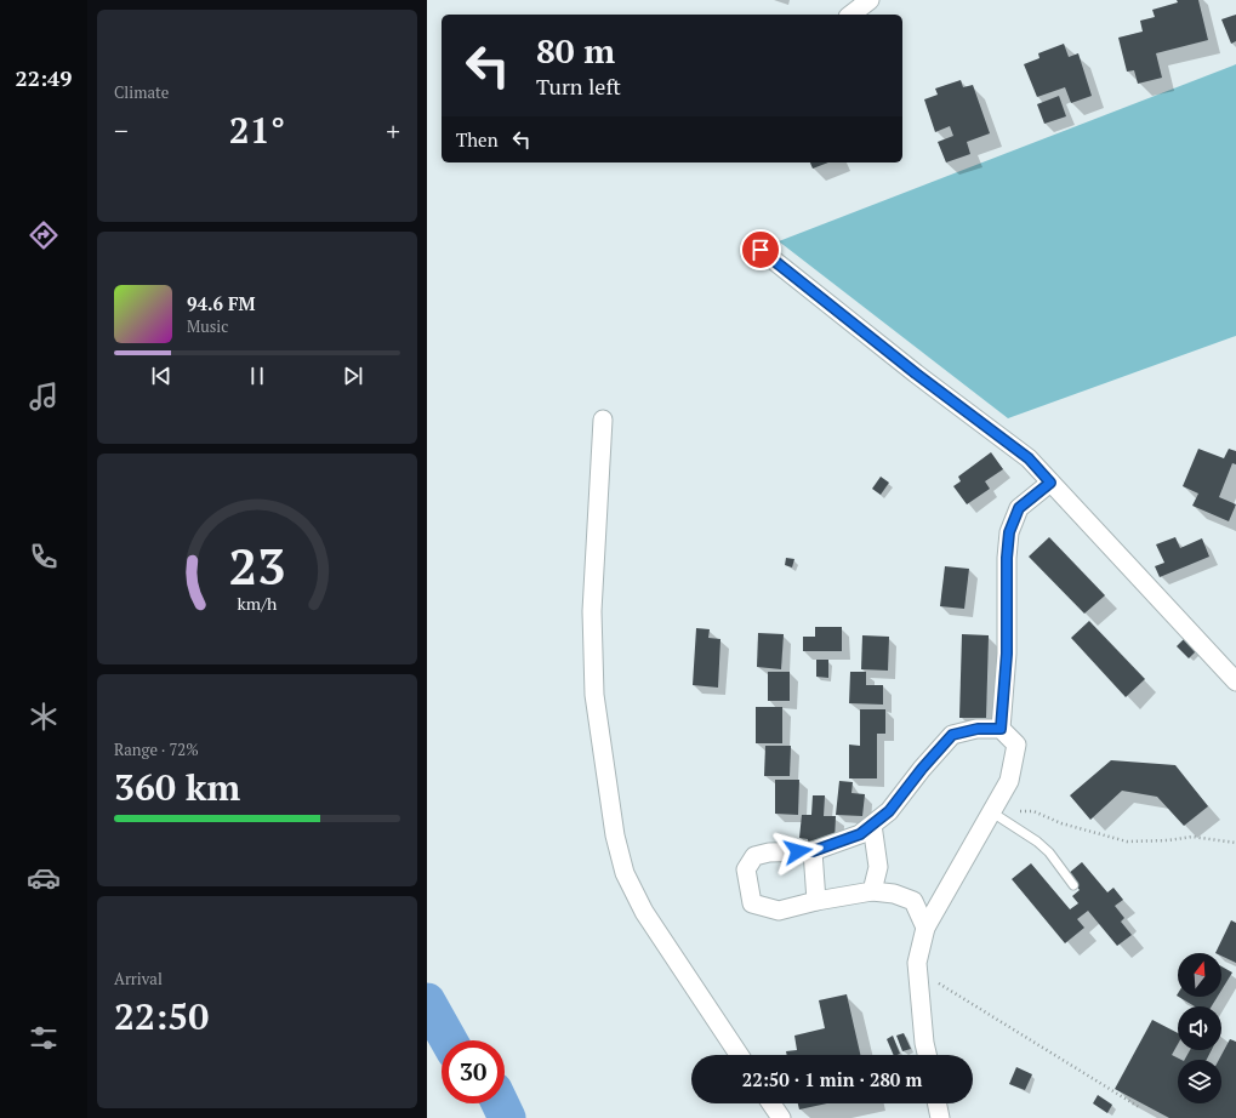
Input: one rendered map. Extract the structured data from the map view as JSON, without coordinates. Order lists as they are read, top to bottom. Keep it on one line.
{"north":"top","page":{"tabs":"22:49","tile":["Climate",["Range · 72%","360 km"],["Arrival","22:50"]],"turn":["80 m","Turn left"],"heat":["−","21°","+"],"then":"Then","song":["94.6 FM","Music"],"limit":"30","trip":"22:50 · 1 min · 280 m","gauge":["23","km/h"]}}
